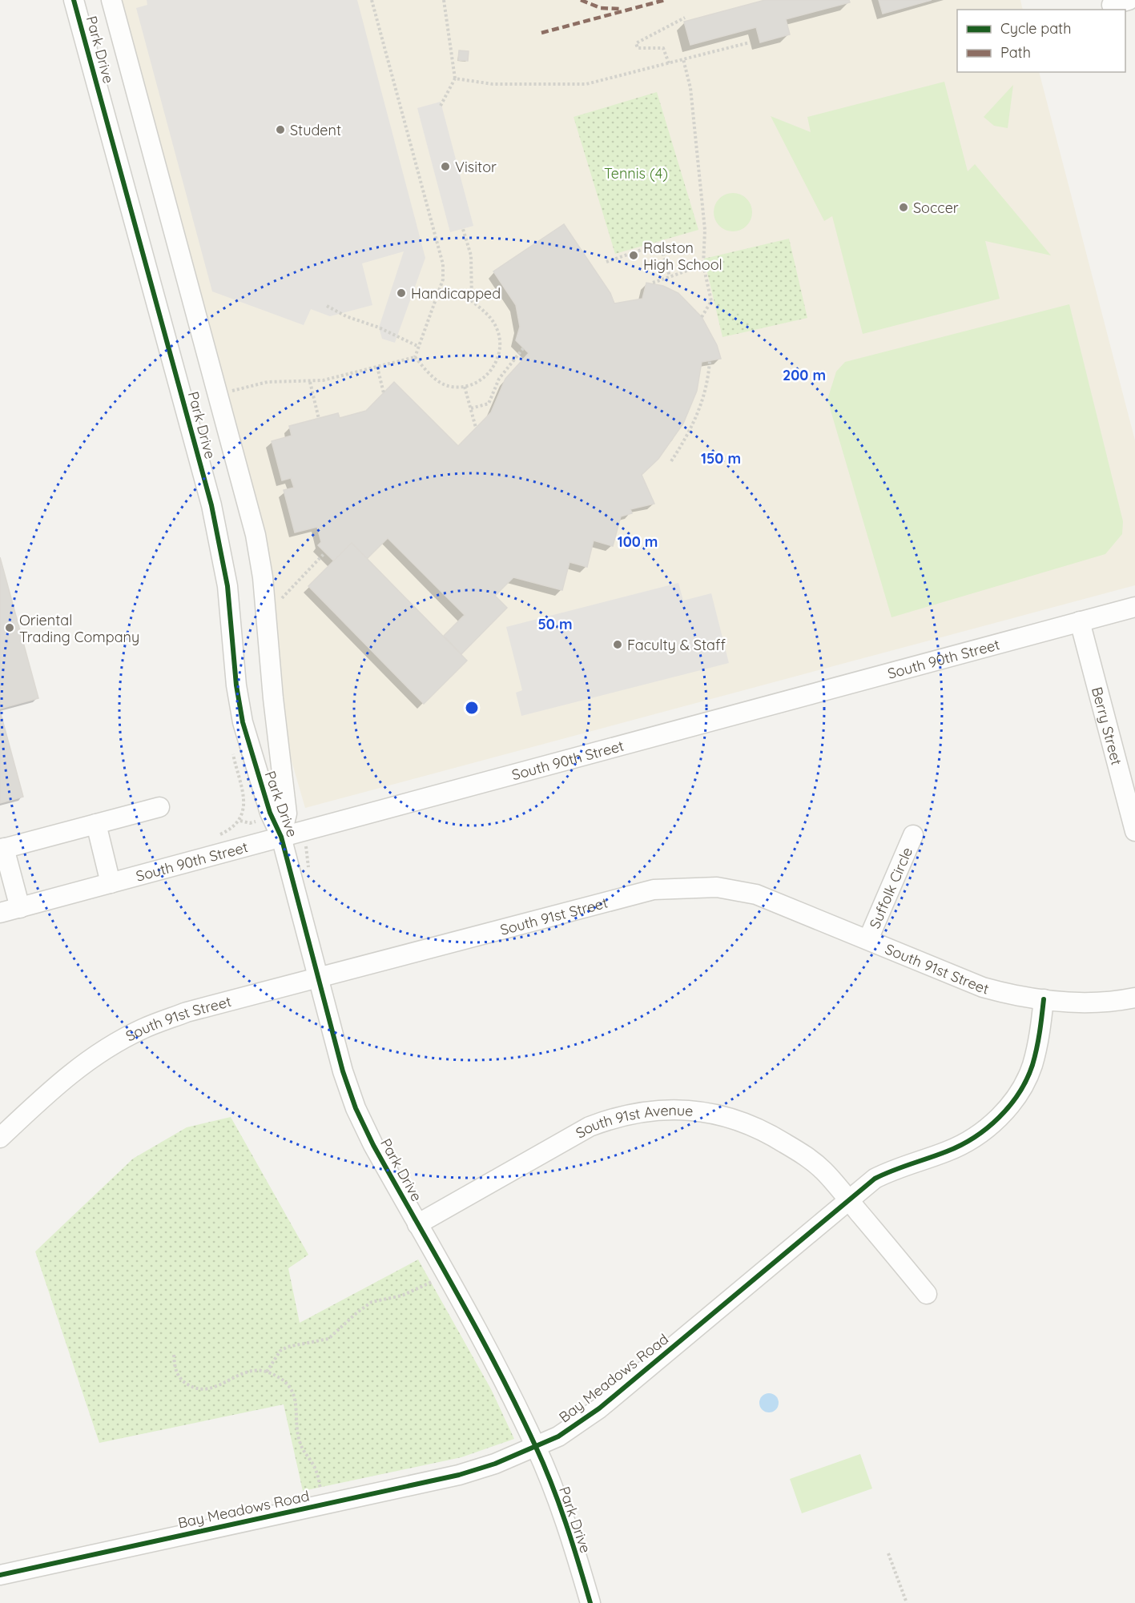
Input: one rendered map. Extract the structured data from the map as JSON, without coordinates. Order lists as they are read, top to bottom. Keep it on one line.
{"streets":{"street":["Park Drive","South 90th Street","Berry Street","Suffolk Circle","South 91st Street","South 91st Avenue","Bay Meadows Road"]},"crossings":[["Park Drive","South 90th Street"],["Park Drive","South 91st Street"],["Park Drive","South 91st Avenue"],["Park Drive","Bay Meadows Road"],["South 90th Street","Berry Street"],["Suffolk Circle","South 91st Street"],["South 91st Street","Bay Meadows Road"],["South 91st Avenue","Bay Meadows Road"]],"parks":["Tennis (4)"],"places":["Student","Visitor","Soccer","Ralston High School","Handicapped","Oriental Trading Company","Faculty & Staff"],"legend":["Cycle path","Path"],"rings":["200 m","150 m","100 m","50 m"]}
